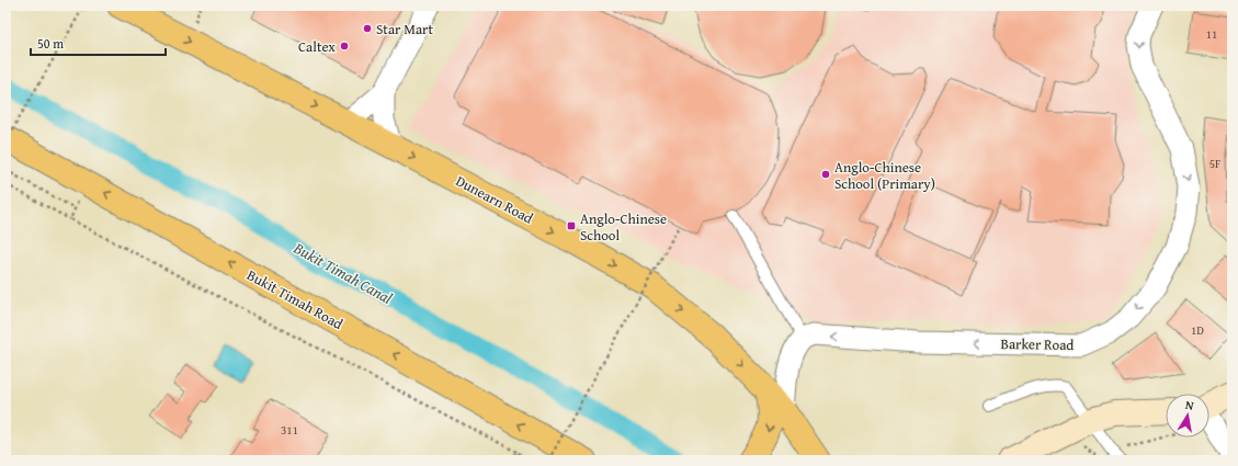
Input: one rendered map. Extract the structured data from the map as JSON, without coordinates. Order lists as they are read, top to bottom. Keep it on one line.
{"streets":{"highway":["Dunearn Road","Bukit Timah Road"],"street":["Barker Road"]},"one_way":["Dunearn Road","Bukit Timah Road"],"water":["Bukit Timah Canal"],"places":{"other":["Star Mart","Caltex","Anglo-Chinese School (Primary)"],"transit":["Anglo-Chinese School"]},"house_numbers":["11","5F","1D","311"],"scale_bar":"50 m","north":"top"}
